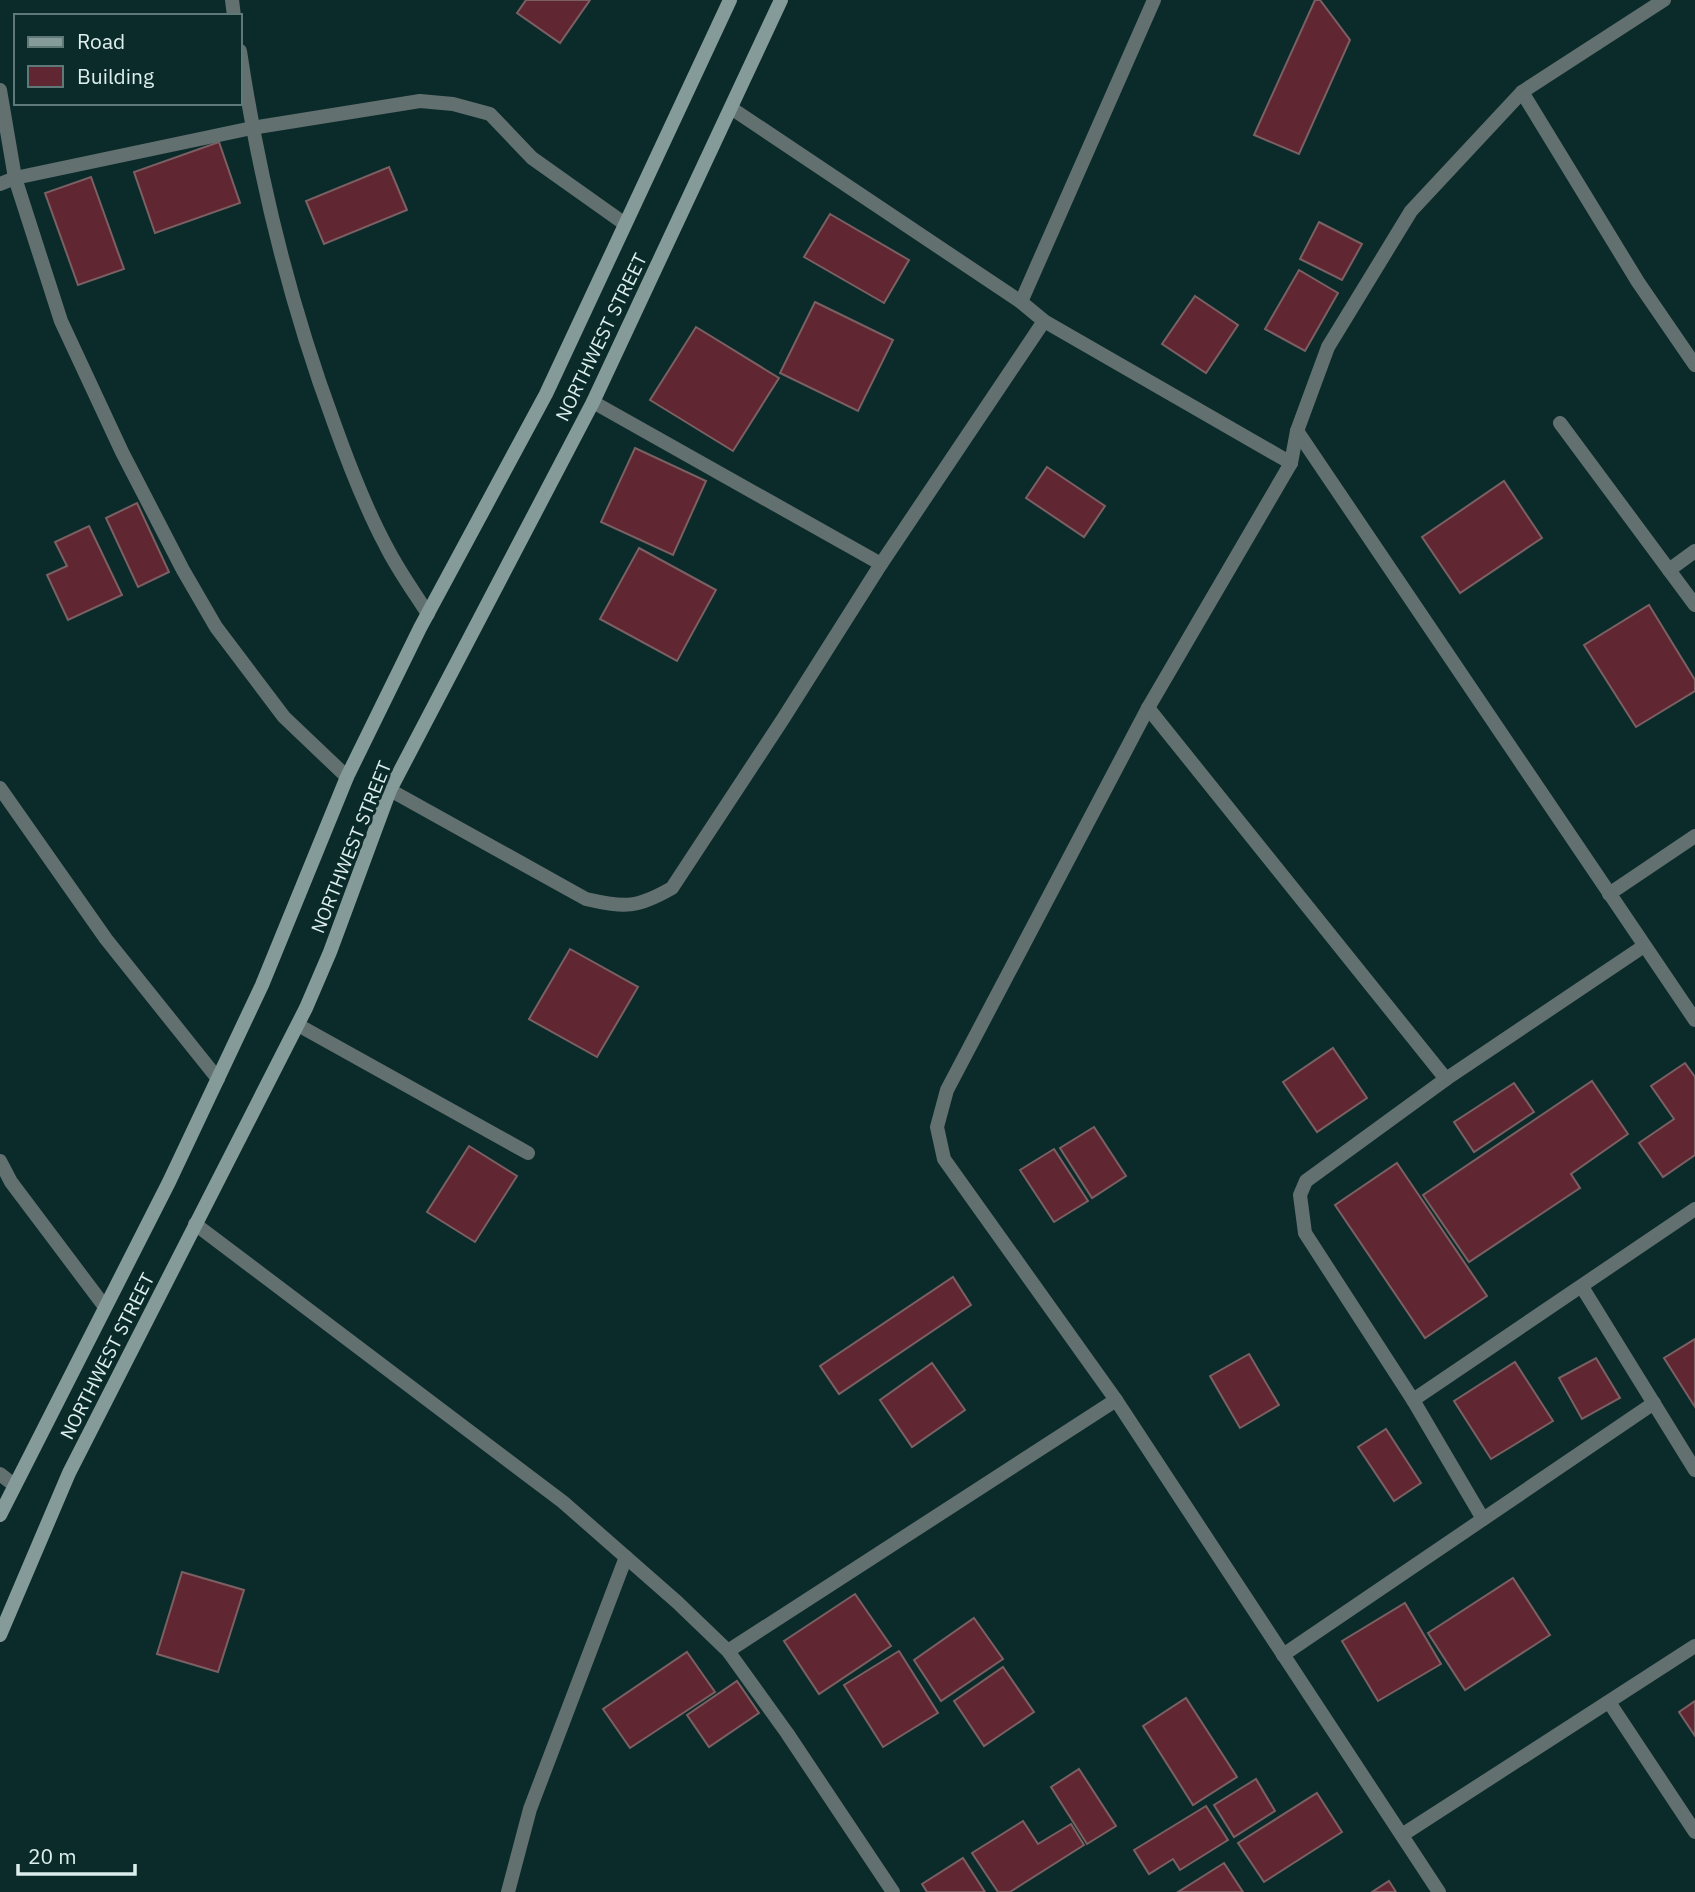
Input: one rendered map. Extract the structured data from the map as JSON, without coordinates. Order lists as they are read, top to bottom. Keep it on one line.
{"streets":{"main road":["NORTHWEST STREET"]},"legend":["Road","Building"],"scale_bar":"20 m"}
